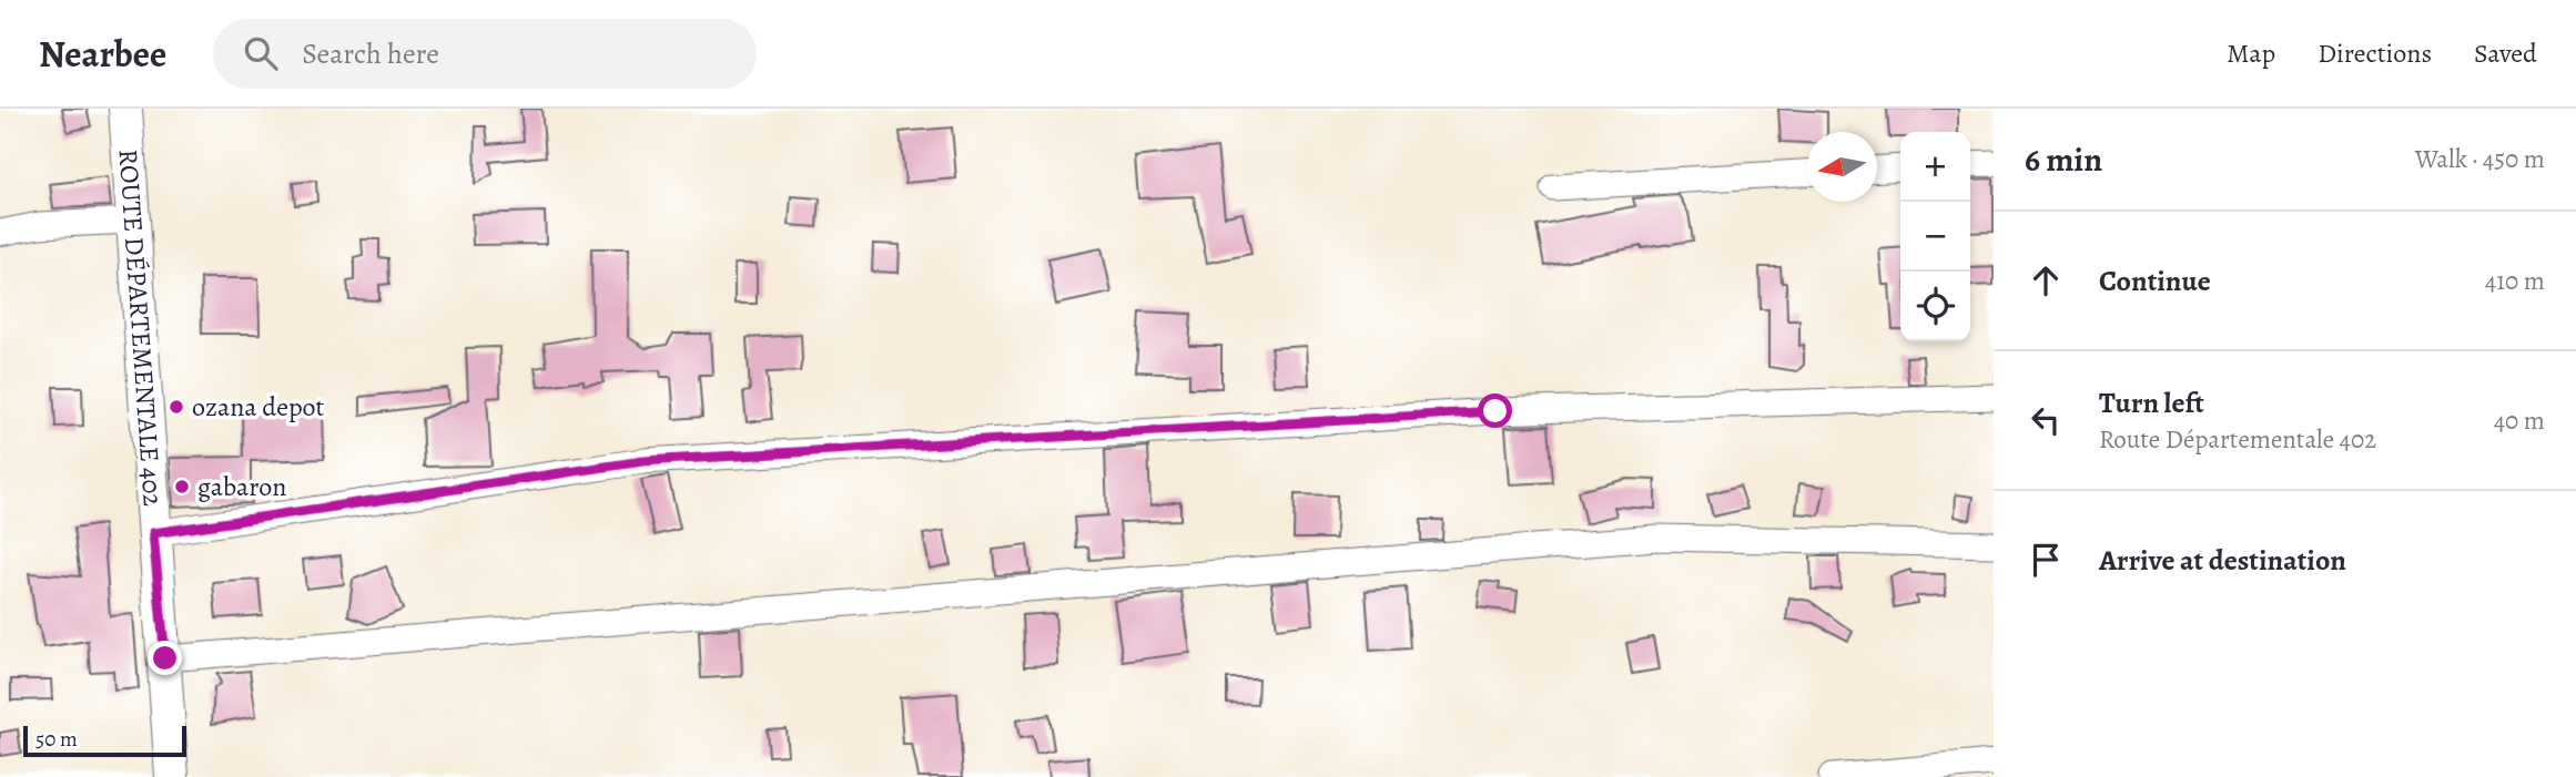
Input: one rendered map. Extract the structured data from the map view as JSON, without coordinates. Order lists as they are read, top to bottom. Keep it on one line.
{"streets":{"main road":["ROUTE DÉPARTEMENTALE 402"]},"places":["ozana depot","gabaron"],"scale_bar":"50 m","north":"left","page":{"header":"Nearbee","search":"Search here","nav":["Map","Directions","Saved"],"heading":["6 min","Walk · 450 m"],"map_buttons":["+","−"],"list":[["Continue","410 m"],["Turn left","Route Départementale 402","40 m"],"Arrive at destination"],"scale":"50 m"}}
